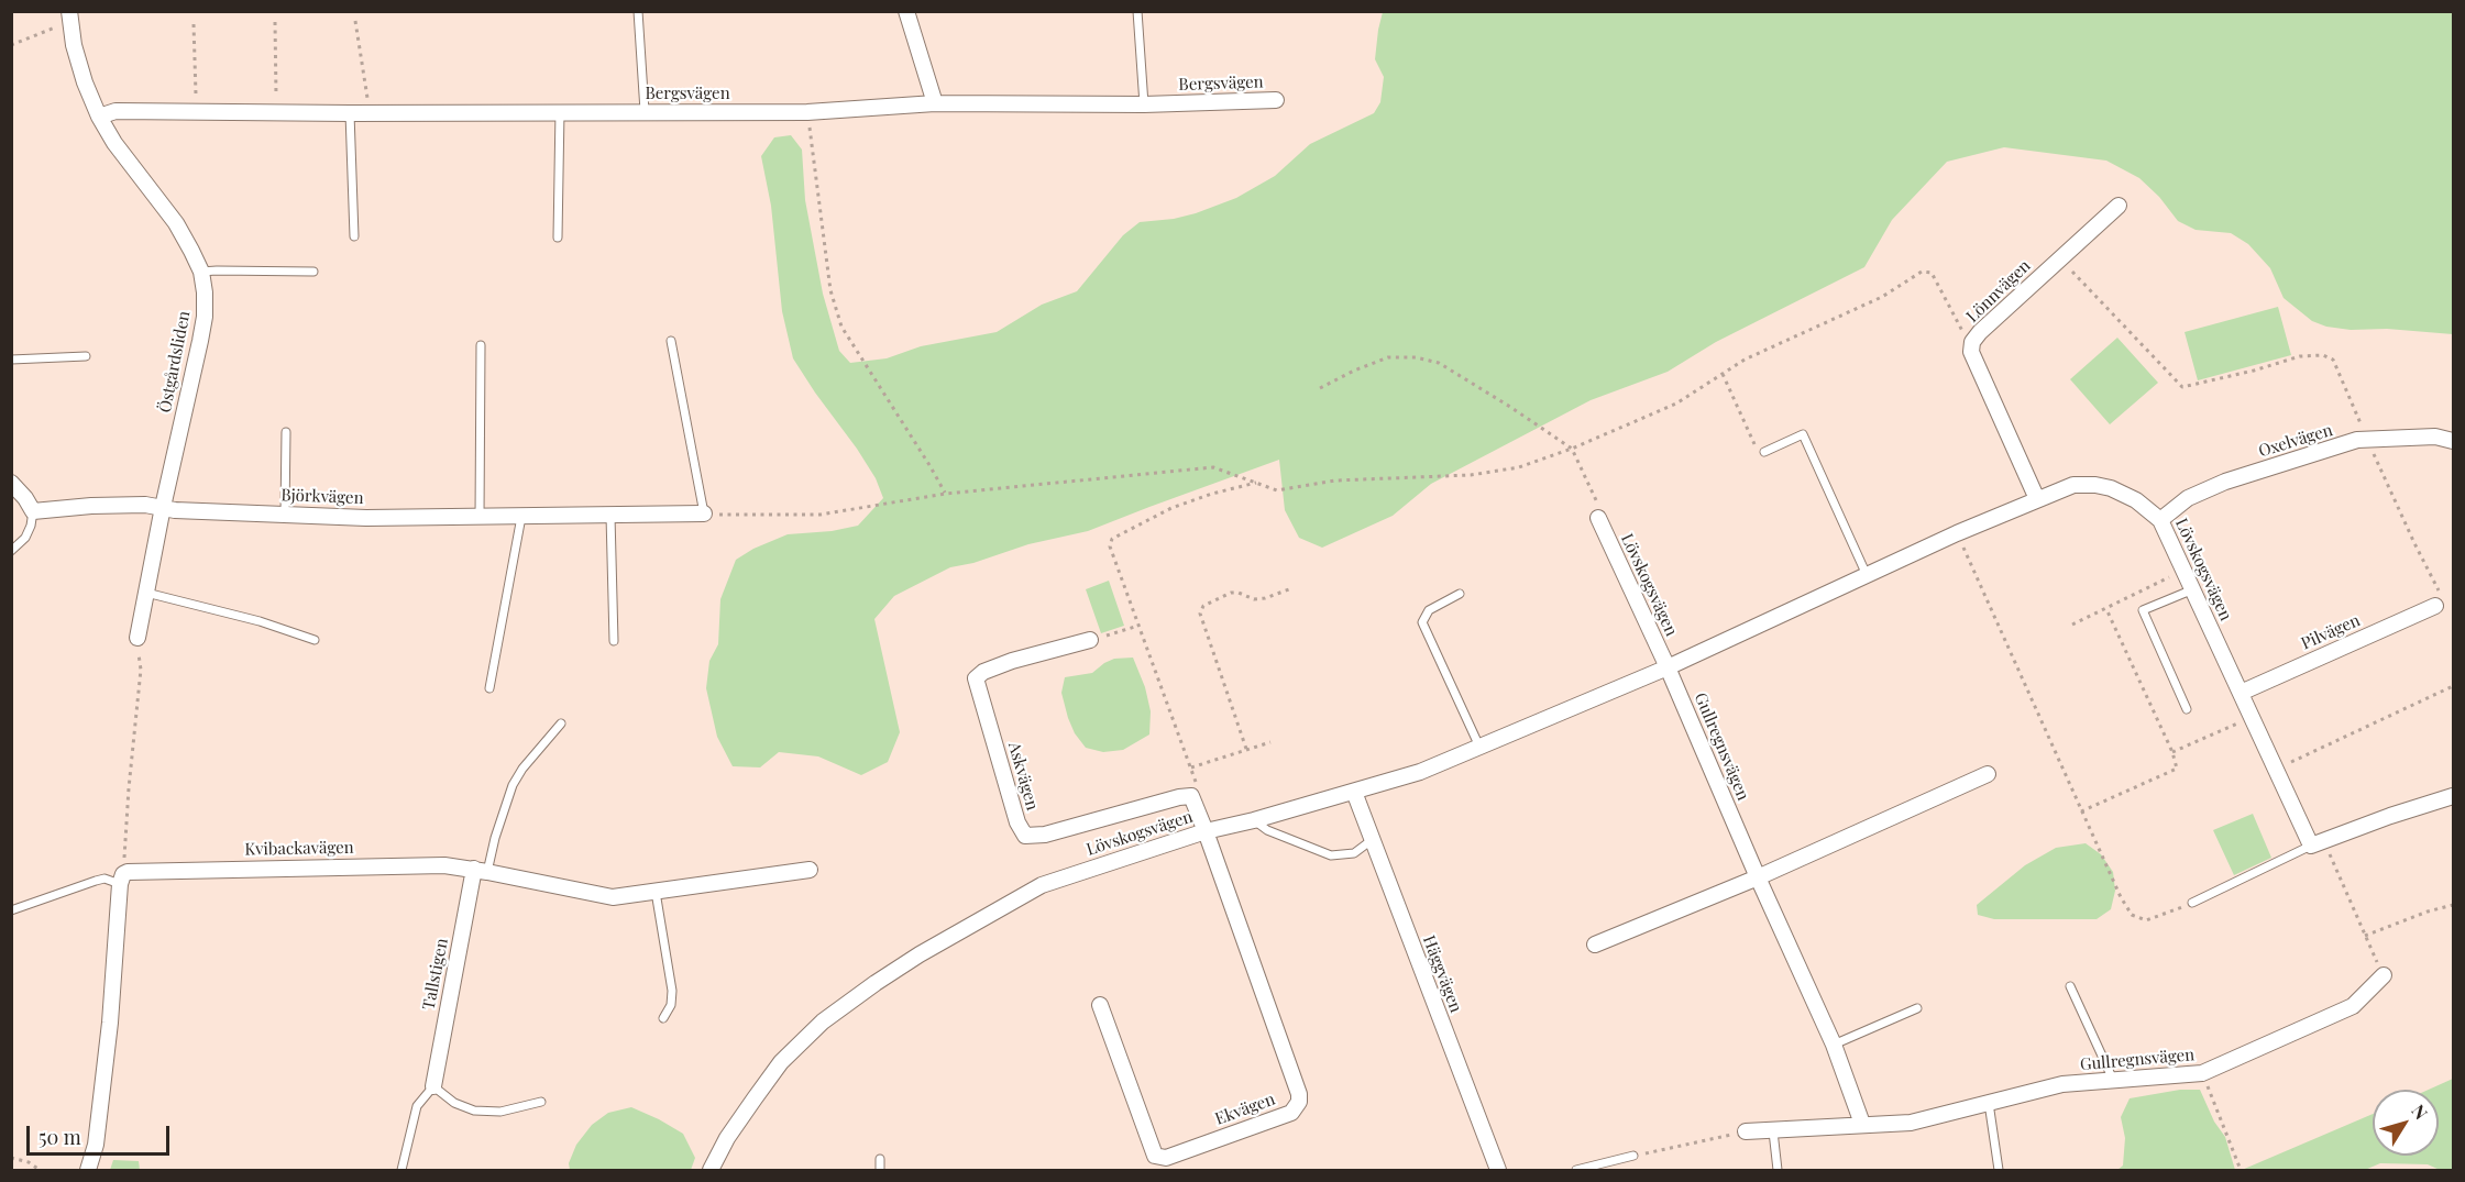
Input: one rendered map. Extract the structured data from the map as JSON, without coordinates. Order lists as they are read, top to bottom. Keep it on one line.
{"streets":{"street":["Bergsvägen","Lönnvägen","Östgårdsliden","Oxelvägen","Björkvägen","Lövskogsvägen","Pilvägen","Gullregnsvägen","Askvägen","Kvibackavägen","Tallstigen","Häggvägen","Ekvägen"]},"crossings":[["Bergsvägen","Östgårdsliden"],["Lönnvägen","Lövskogsvägen"],["Östgårdsliden","Björkvägen"],["Oxelvägen","Lövskogsvägen"],["Lövskogsvägen","Pilvägen"],["Lövskogsvägen","Gullregnsvägen"],["Lövskogsvägen","Häggvägen"],["Lövskogsvägen","Ekvägen"],["Kvibackavägen","Tallstigen"]],"scale_bar":"50 m","north":"top right"}
